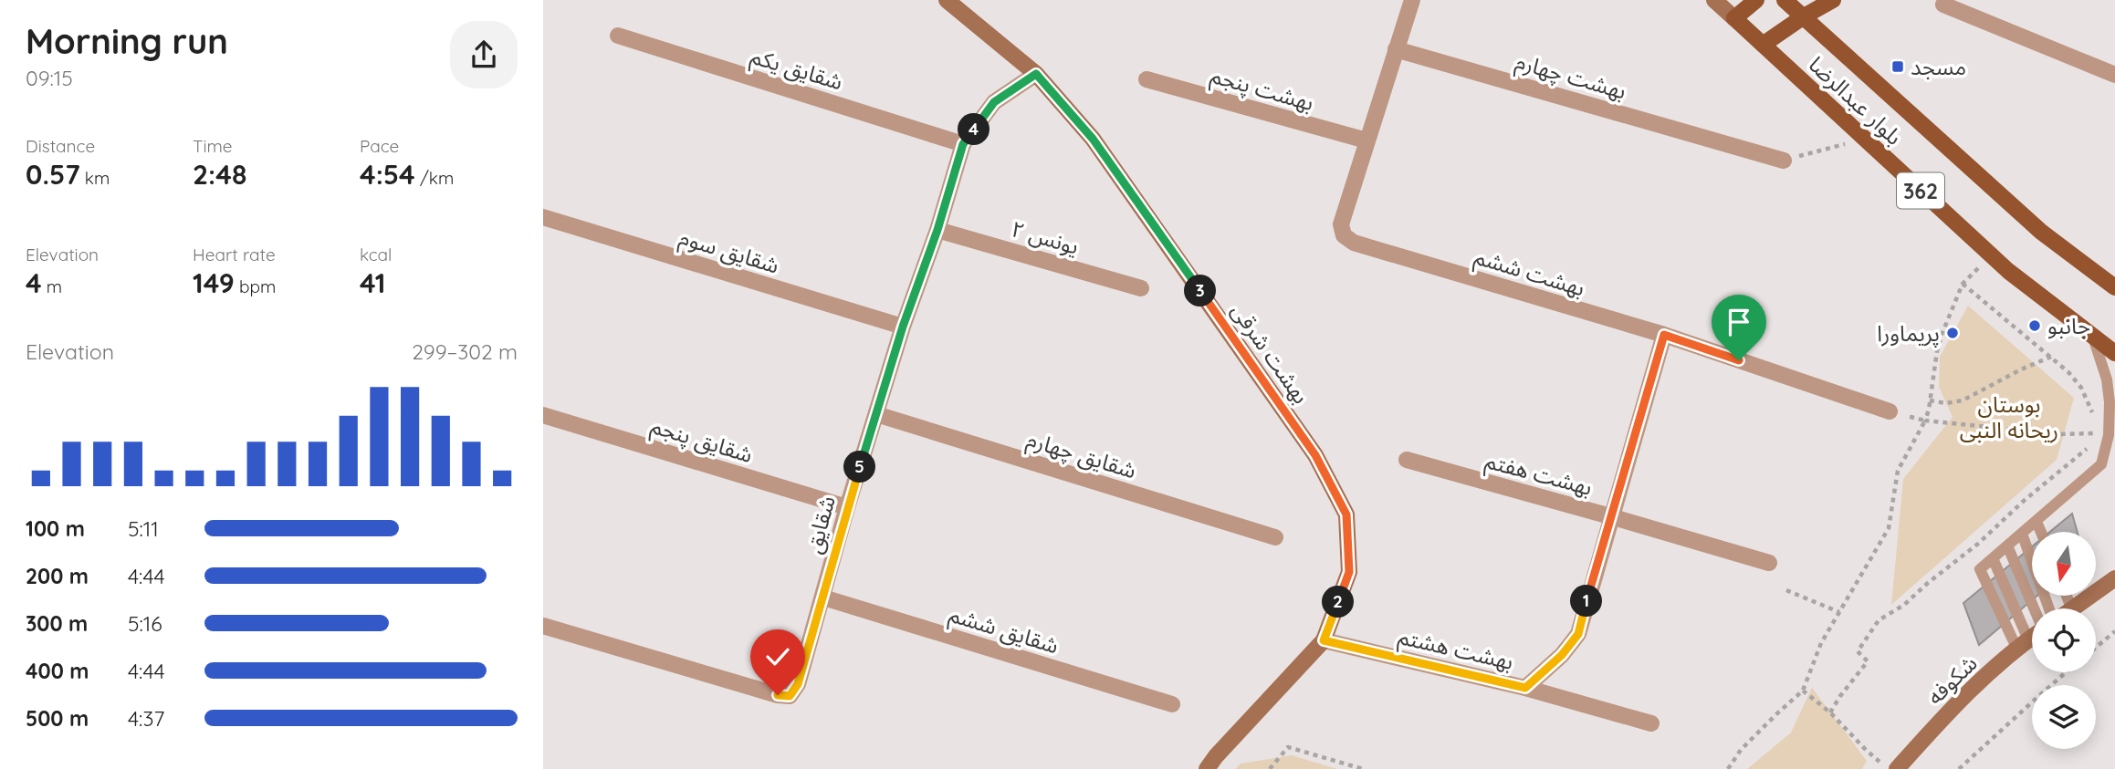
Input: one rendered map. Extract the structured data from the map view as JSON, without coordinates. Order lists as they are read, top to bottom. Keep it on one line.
{"streets":{"main road":["بلوار عبدالرضا","362","بهشت شرقی","شکوفه"],"street":["شقایق یکم","بهشت چهارم","بهشت پنجم","یونس ۲","شقایق سوم","بهشت ششم","شقایق پنجم","شقایق چهارم","بهشت هفتم","شقایق","شقایق ششم","بهشت هشتم"]},"crossings":[["شقایق یکم","شقایق"],["بهشت چهارم","بهشت ششم"],["بهشت پنجم","بهشت ششم"],["یونس ۲","شقایق"],["شقایق سوم","شقایق"],["بهشت شرقی","شقایق"],["بهشت شرقی","بهشت هشتم"],["شقایق پنجم","شقایق"],["شقایق چهارم","شقایق"],["شقایق","شقایق ششم"]],"parks":["بوستان ریحانه النبی"],"places":{"transit":["مسجد"],"other":["جانبو","پریماورا"]},"north":"bottom","page":{"heading":["Morning run","09:15"],"stats":[["Distance","0.57 km"],["Time","2:48"],["Pace","4:54 /km"],["Elevation","4 m"],["Heart rate","149 bpm"],["kcal","41"]],"pins":["4","3","5","1","2"],"chart":["Elevation","299–302 m"],"list":[{"name":"100 m","note":"5:11"},{"name":"200 m","note":"4:44"},{"name":"300 m","note":"5:16"},{"name":"400 m","note":"4:44"},{"name":"500 m","note":"4:37"}]}}
